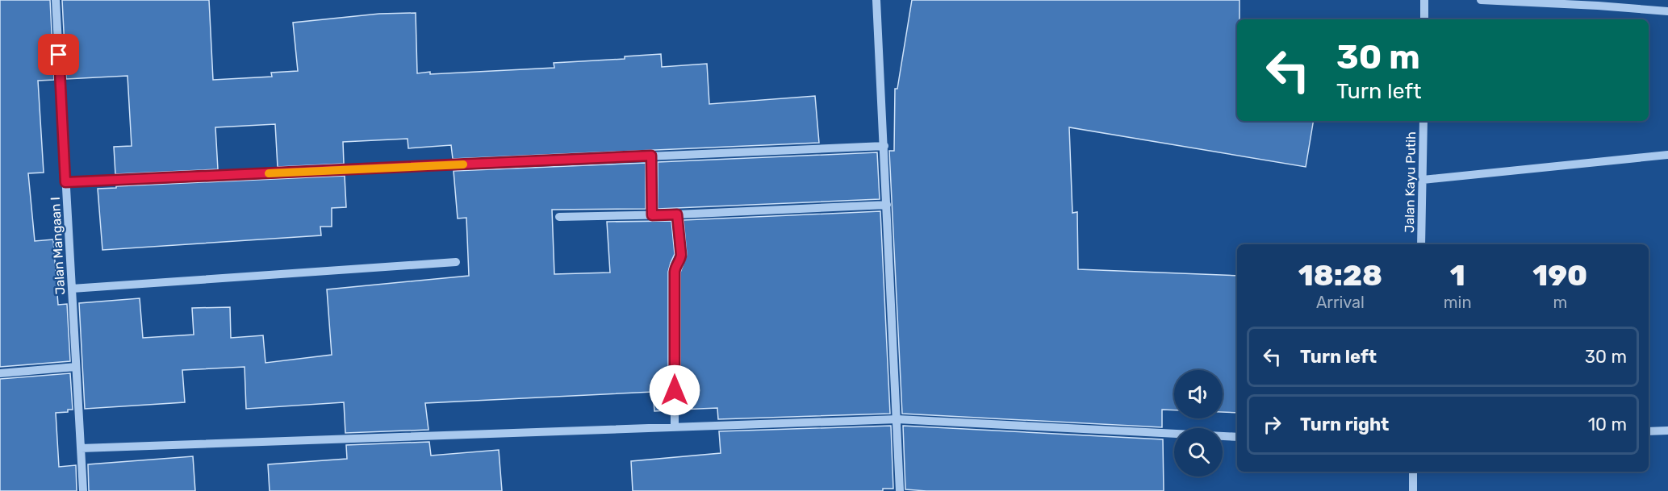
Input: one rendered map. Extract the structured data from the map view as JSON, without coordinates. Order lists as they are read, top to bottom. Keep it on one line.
{"streets":{"street":["Jalan Kayu Putih","Jalan Mangaan I"]},"page":{"turn":["30 m","Turn left"],"eta":["18:28","Arrival","1","min","190","m"],"list":[{"name":"Turn left","value":"30 m"},{"name":"Turn right","value":"10 m"}]}}
